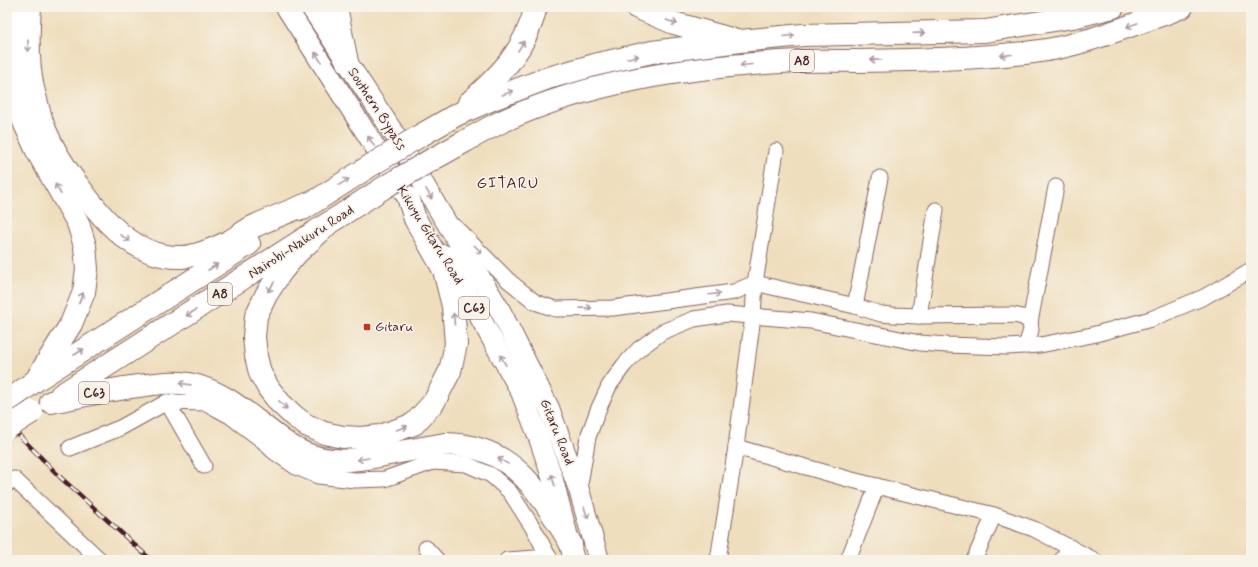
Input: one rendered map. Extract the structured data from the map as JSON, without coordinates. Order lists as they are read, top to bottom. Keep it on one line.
{"streets":{"highway":["A8","Nairobi-Nakuru Road","C63"],"main road":["Southern Bypass","Kikuyu Gitaru Road","Gitaru Road"]},"crossings":[["A8","Nairobi-Nakuru Road"],["Southern Bypass","Gitaru Road"],["Kikuyu Gitaru Road","C63"],["Nairobi-Nakuru Road","C63"]],"one_way":["Southern Bypass","Kikuyu Gitaru Road"],"districts":["GITARU"],"places":{"transit":["Gitaru"]}}
